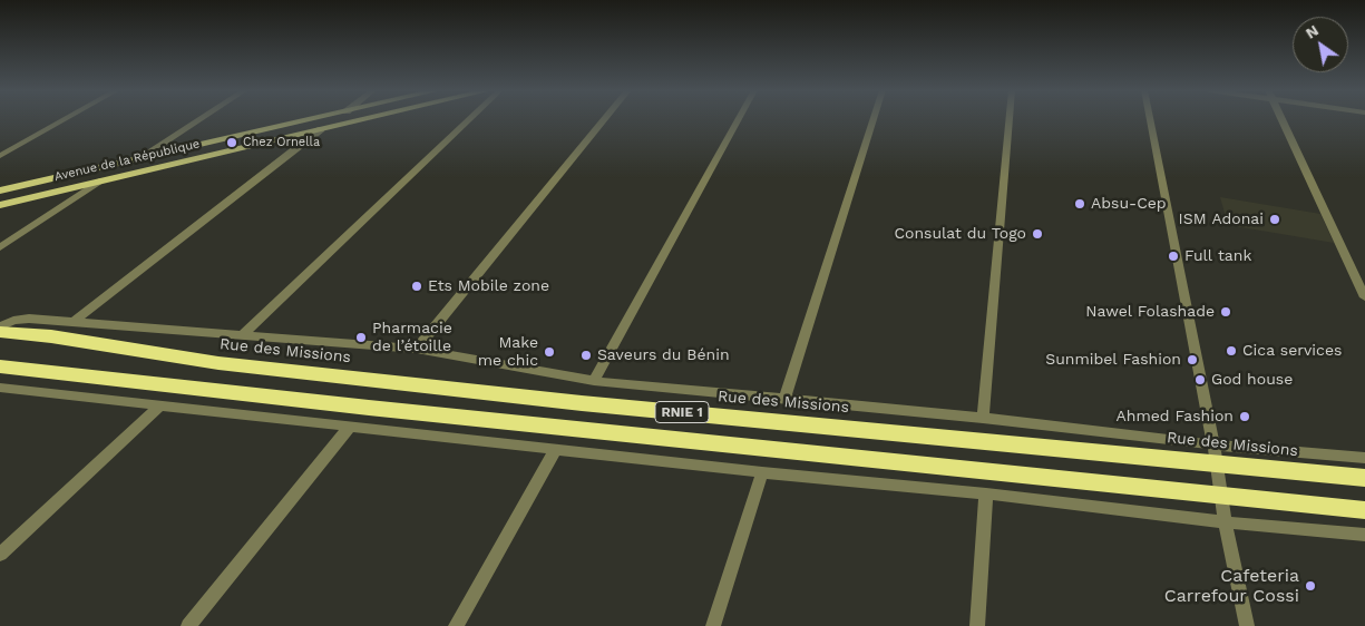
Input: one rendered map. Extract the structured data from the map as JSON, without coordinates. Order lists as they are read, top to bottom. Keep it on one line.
{"streets":{"highway":["Rue des Missions","RNIE 1"],"main road":["Avenue de la République"]},"places":["Chez Ornella","Absu-Cep","ISM Adonai","Consulat du Togo","Full tank","Ets Mobile zone","Nawel Folashade","Pharmacie de l’étoille","Cica services","Make me chic","Saveurs du Bénin","Sunmibel Fashion","God house","Ahmed Fashion","Cafeteria Carrefour Cossi"],"north":"top left"}
